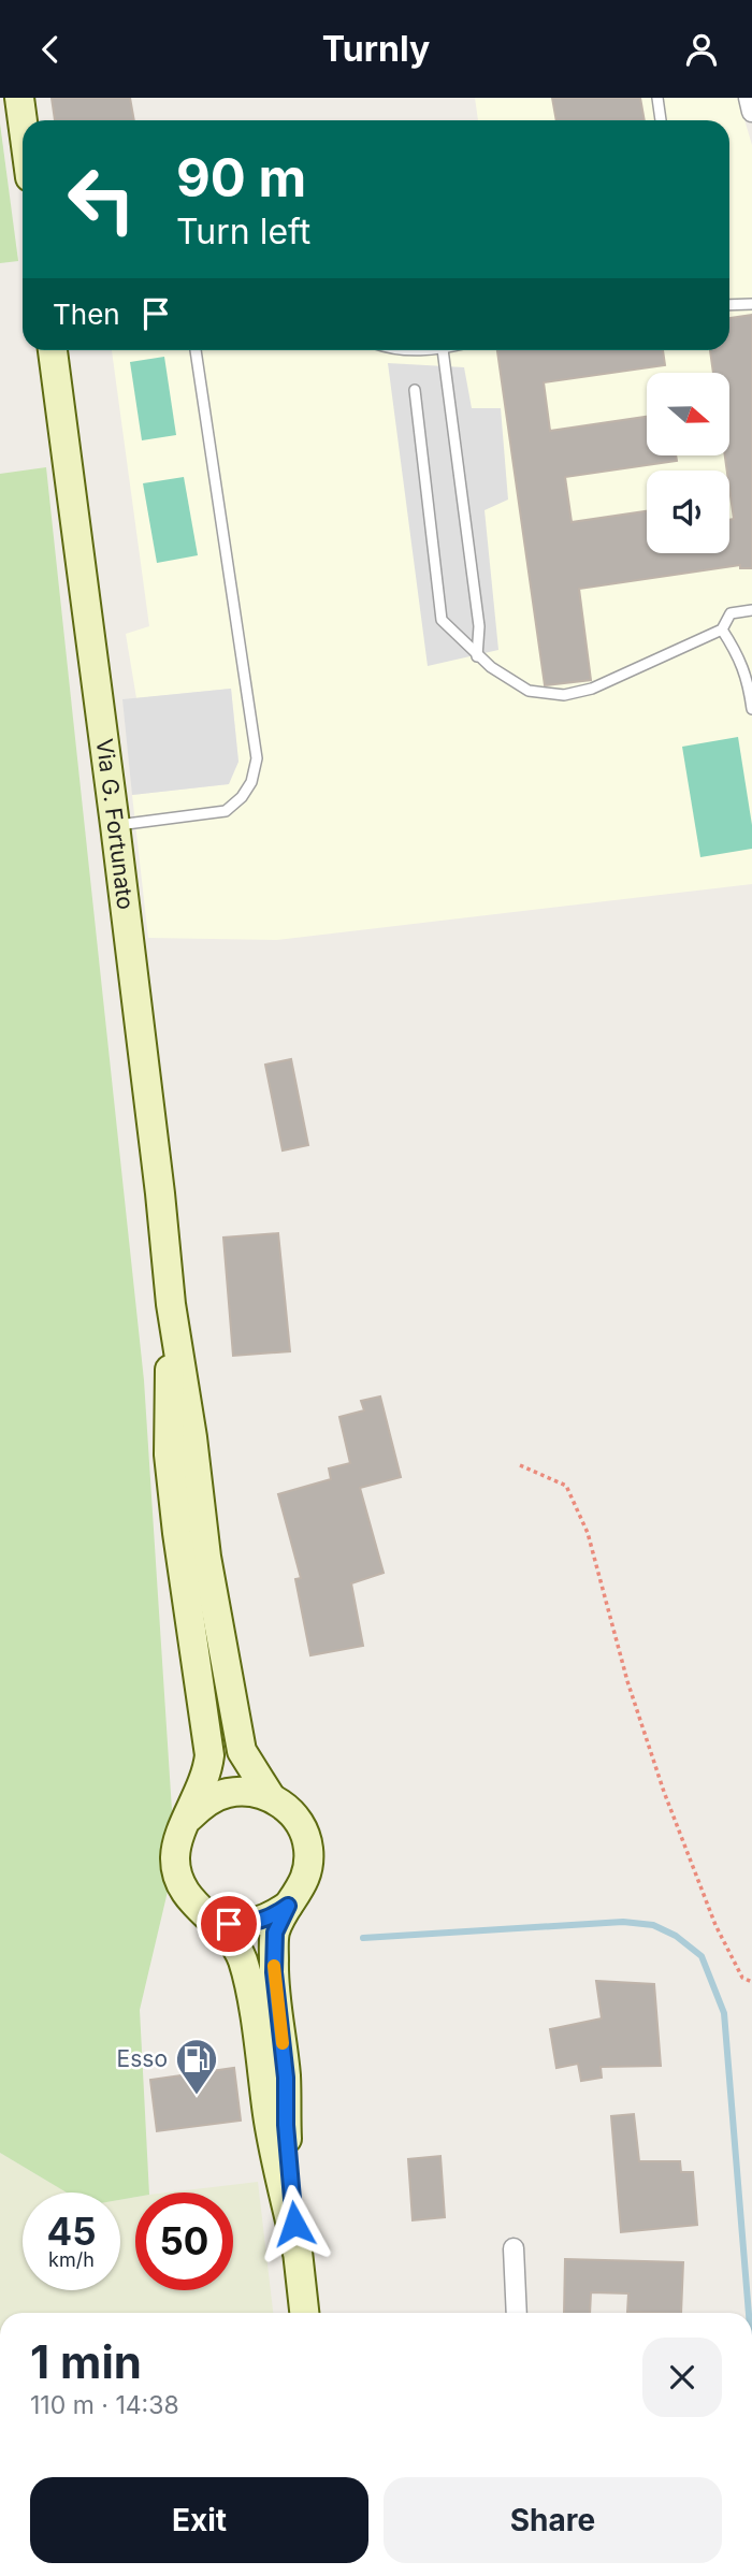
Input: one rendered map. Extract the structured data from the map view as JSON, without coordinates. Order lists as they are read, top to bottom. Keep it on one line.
{"streets":{"main road":["Via G. Fortunato"]},"places":{"fuel station":["Esso"]},"north":"right","page":{"header":"Turnly","turn":["90 m","Turn left"],"then":"Then","speed":"45 km/h","limit":"50","heading":["1 min","110 m · 14:38"],"buttons":["Exit","Share"]}}
